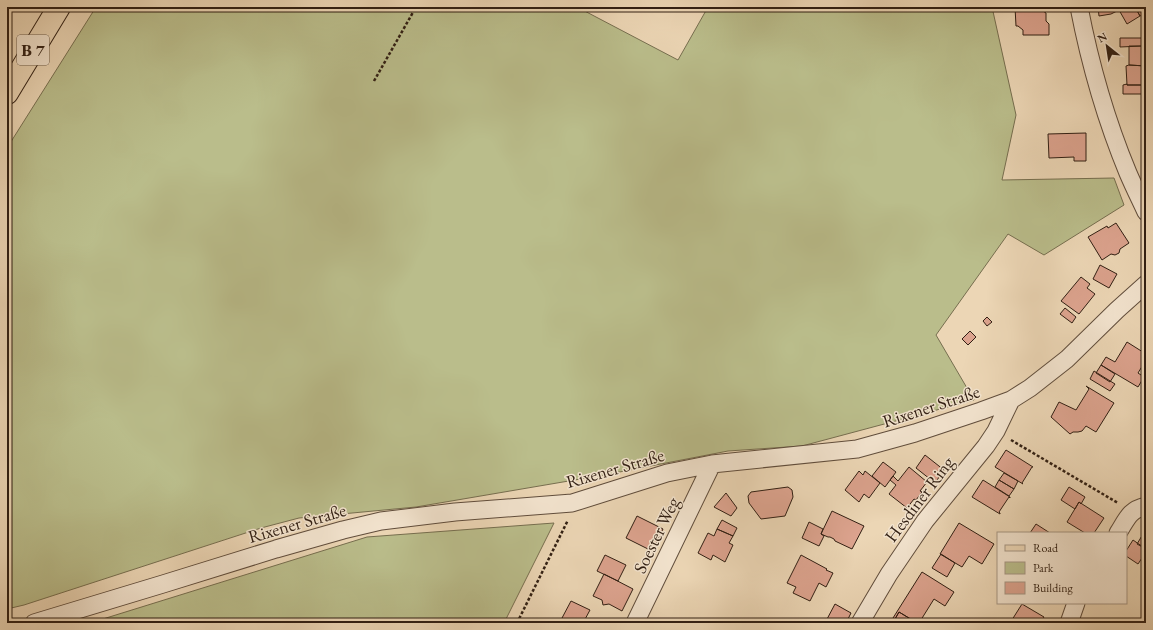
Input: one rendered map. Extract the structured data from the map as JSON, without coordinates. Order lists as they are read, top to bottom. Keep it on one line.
{"streets":{"main road":["B 7"],"street":["Rixener Straße","Hesdiner Ring","Soester Weg"]},"crossings":[["Rixener Straße","Hesdiner Ring"],["Rixener Straße","Soester Weg"]],"legend":["Road","Park","Building"],"north":"top left"}
